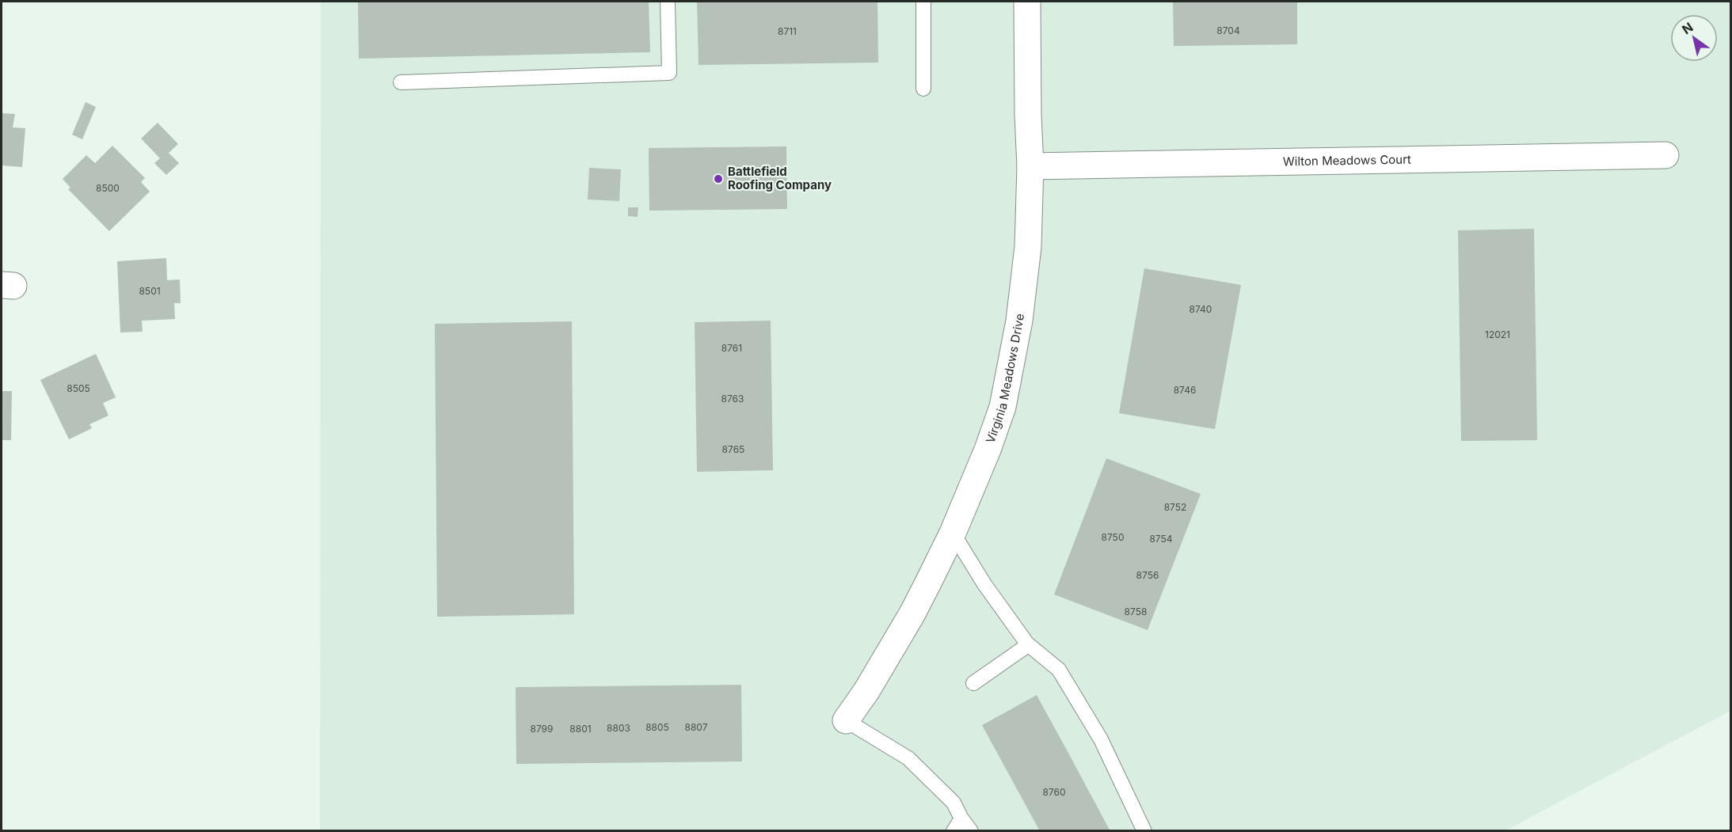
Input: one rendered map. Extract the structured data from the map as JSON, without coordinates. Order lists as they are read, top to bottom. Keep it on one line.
{"streets":{"street":["Wilton Meadows Court","Virginia Meadows Drive"]},"crossings":[["Wilton Meadows Court","Virginia Meadows Drive"]],"places":["Battlefield Roofing Company"],"house_numbers":["8704","8711","8500","8501","8740","12021","8761","8505","8746","8763","8765","8752","8750","8754","8756","8758","8805","8807","8803","8799","8801","8760"],"north":"top left"}
